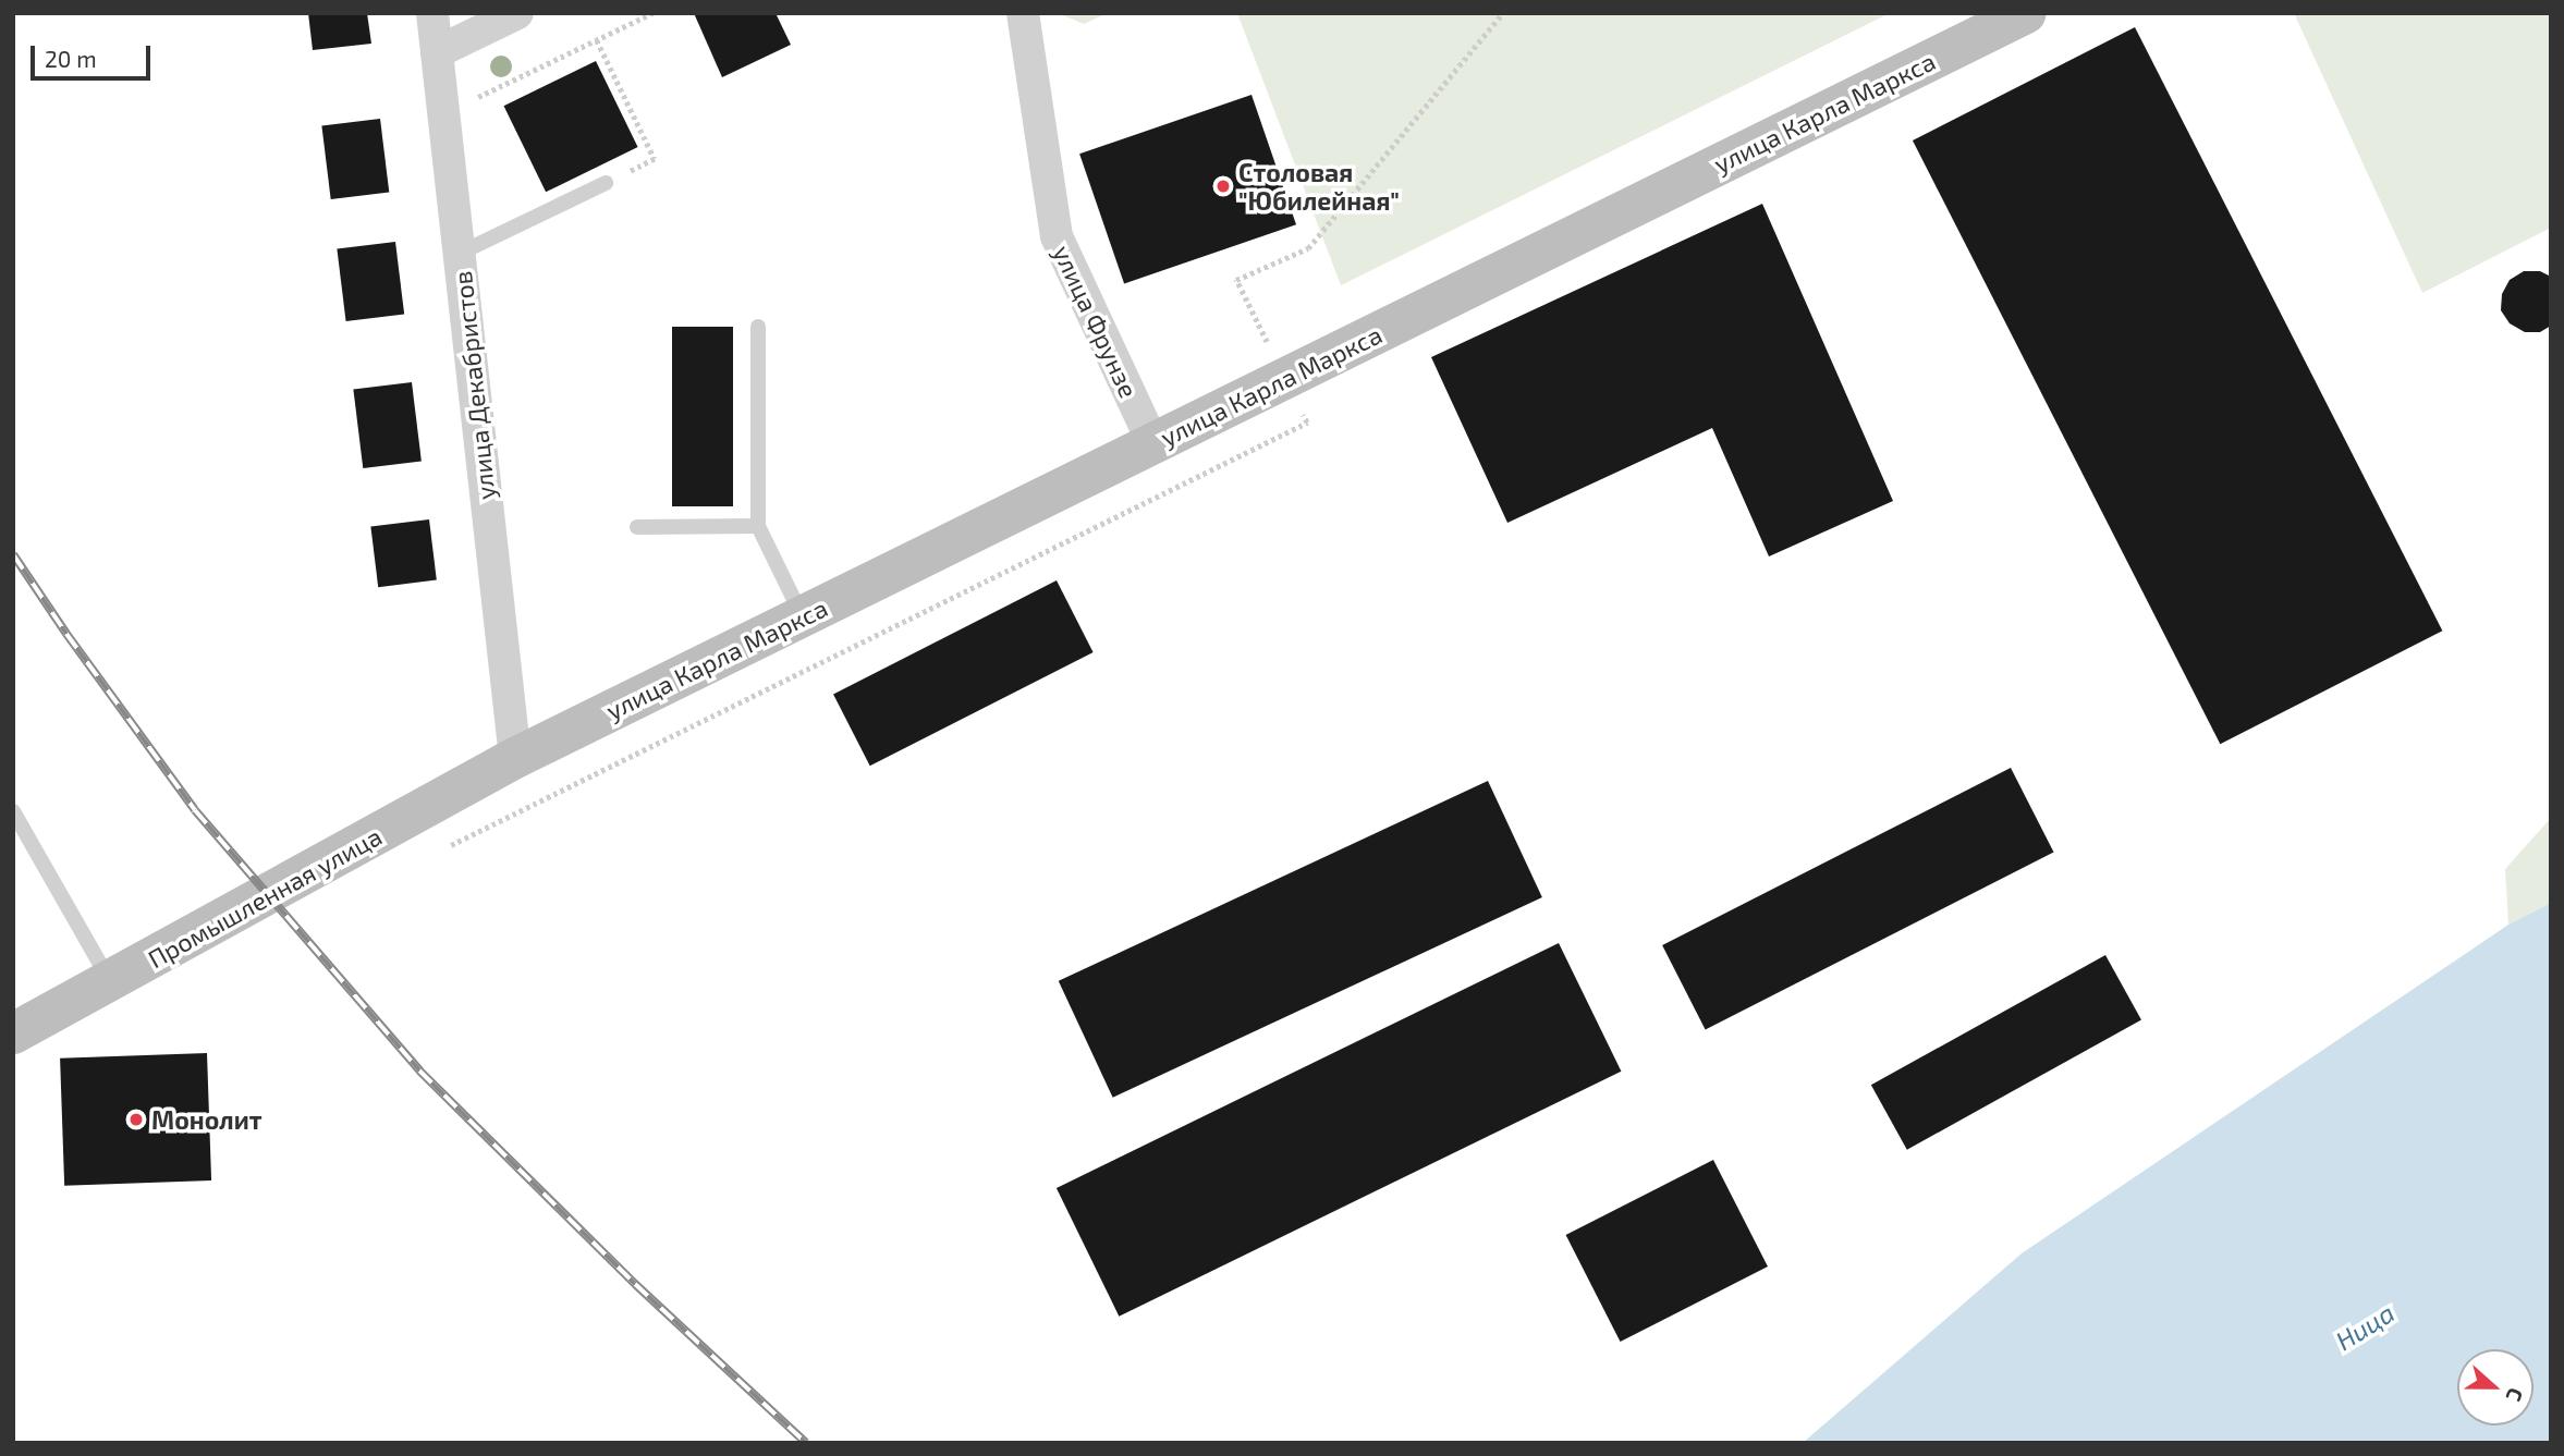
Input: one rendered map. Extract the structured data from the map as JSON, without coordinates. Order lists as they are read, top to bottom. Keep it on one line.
{"streets":{"street":["улица Карла Маркса","улица Фрунзе","улица Декабристов","Промышленная улица"]},"crossings":[["улица Карла Маркса","улица Фрунзе"],["улица Карла Маркса","улица Декабристов"],["улица Карла Маркса","Промышленная улица"],["улица Декабристов","Промышленная улица"]],"water":["Ница"],"places":["Столовая \"Юбилейная\"","Монолит"],"scale_bar":"20 m","north":"right"}
